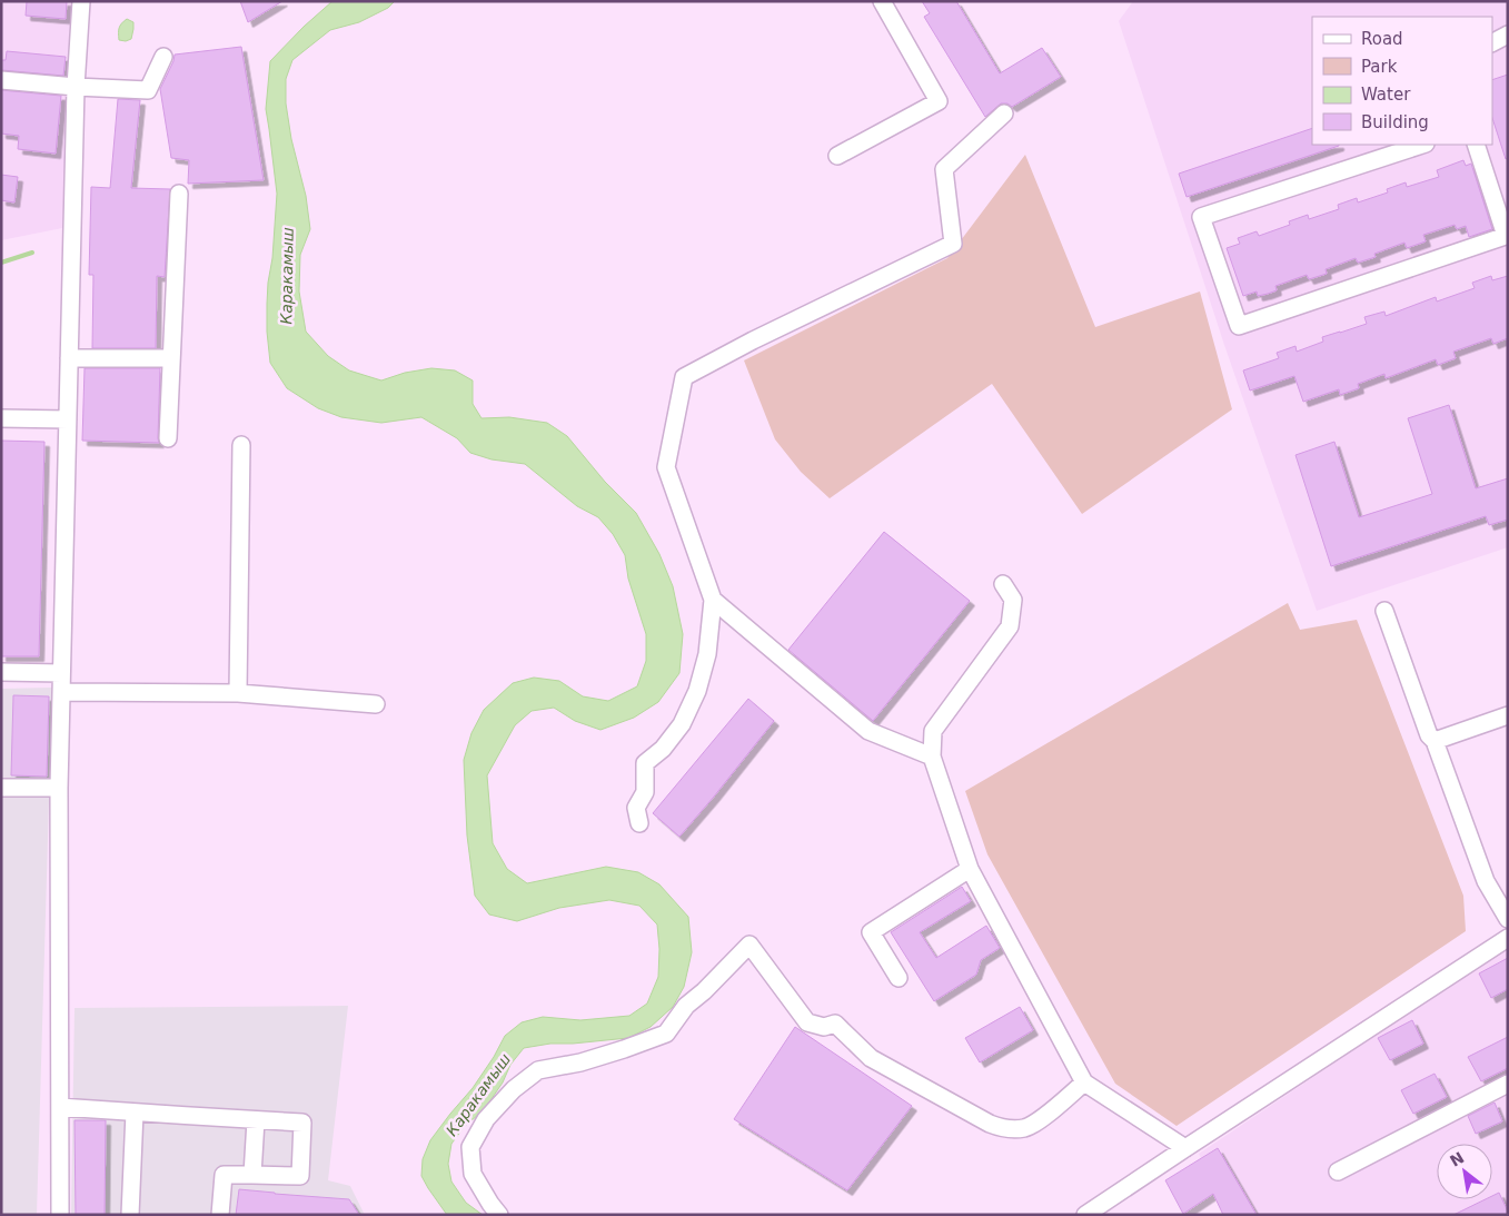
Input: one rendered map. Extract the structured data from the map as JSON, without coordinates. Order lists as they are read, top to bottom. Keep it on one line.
{"water":["Каракамыш"],"legend":["Road","Park","Water","Building"],"north":"top left"}
